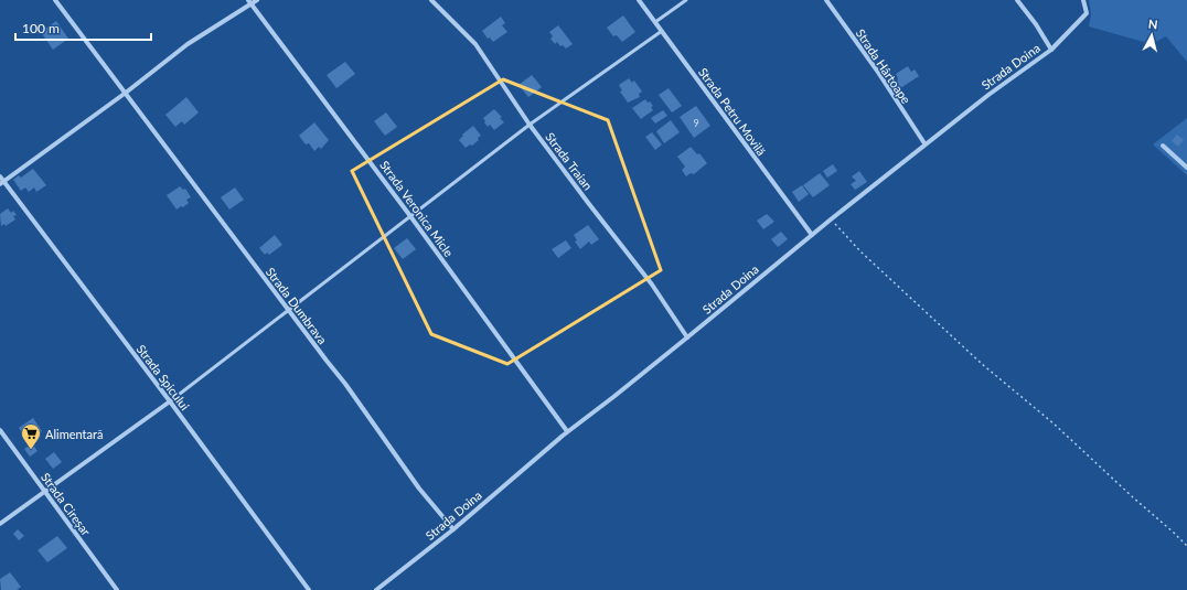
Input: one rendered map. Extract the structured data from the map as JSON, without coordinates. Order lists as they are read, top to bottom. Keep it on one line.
{"streets":{"street":["Strada Hârtoape","Strada Doina","Strada Petru Movilă","Strada Traian","Strada Veronica Micle","Strada Dumbrava","Strada Spicului","Strada Cireșar"]},"crossings":[["Strada Hârtoape","Strada Doina"],["Strada Doina","Strada Petru Movilă"],["Strada Doina","Strada Traian"],["Strada Doina","Strada Veronica Micle"],["Strada Doina","Strada Dumbrava"]],"places":{"supermarket":["Alimentară"]},"house_numbers":["9"],"scale_bar":"100 m","north":"top"}
